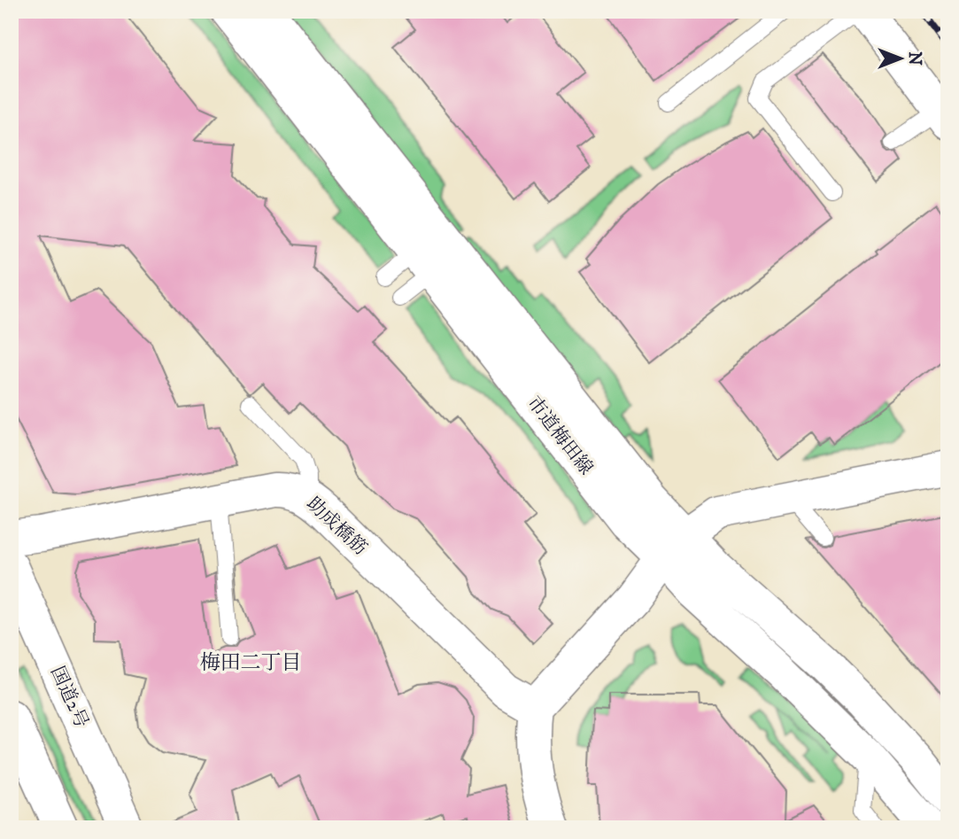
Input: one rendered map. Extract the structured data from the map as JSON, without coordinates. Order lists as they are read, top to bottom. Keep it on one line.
{"streets":{"main road":["市道梅田線","助成橋筋","国道2号"]},"districts":["梅田二丁目"],"north":"right"}
